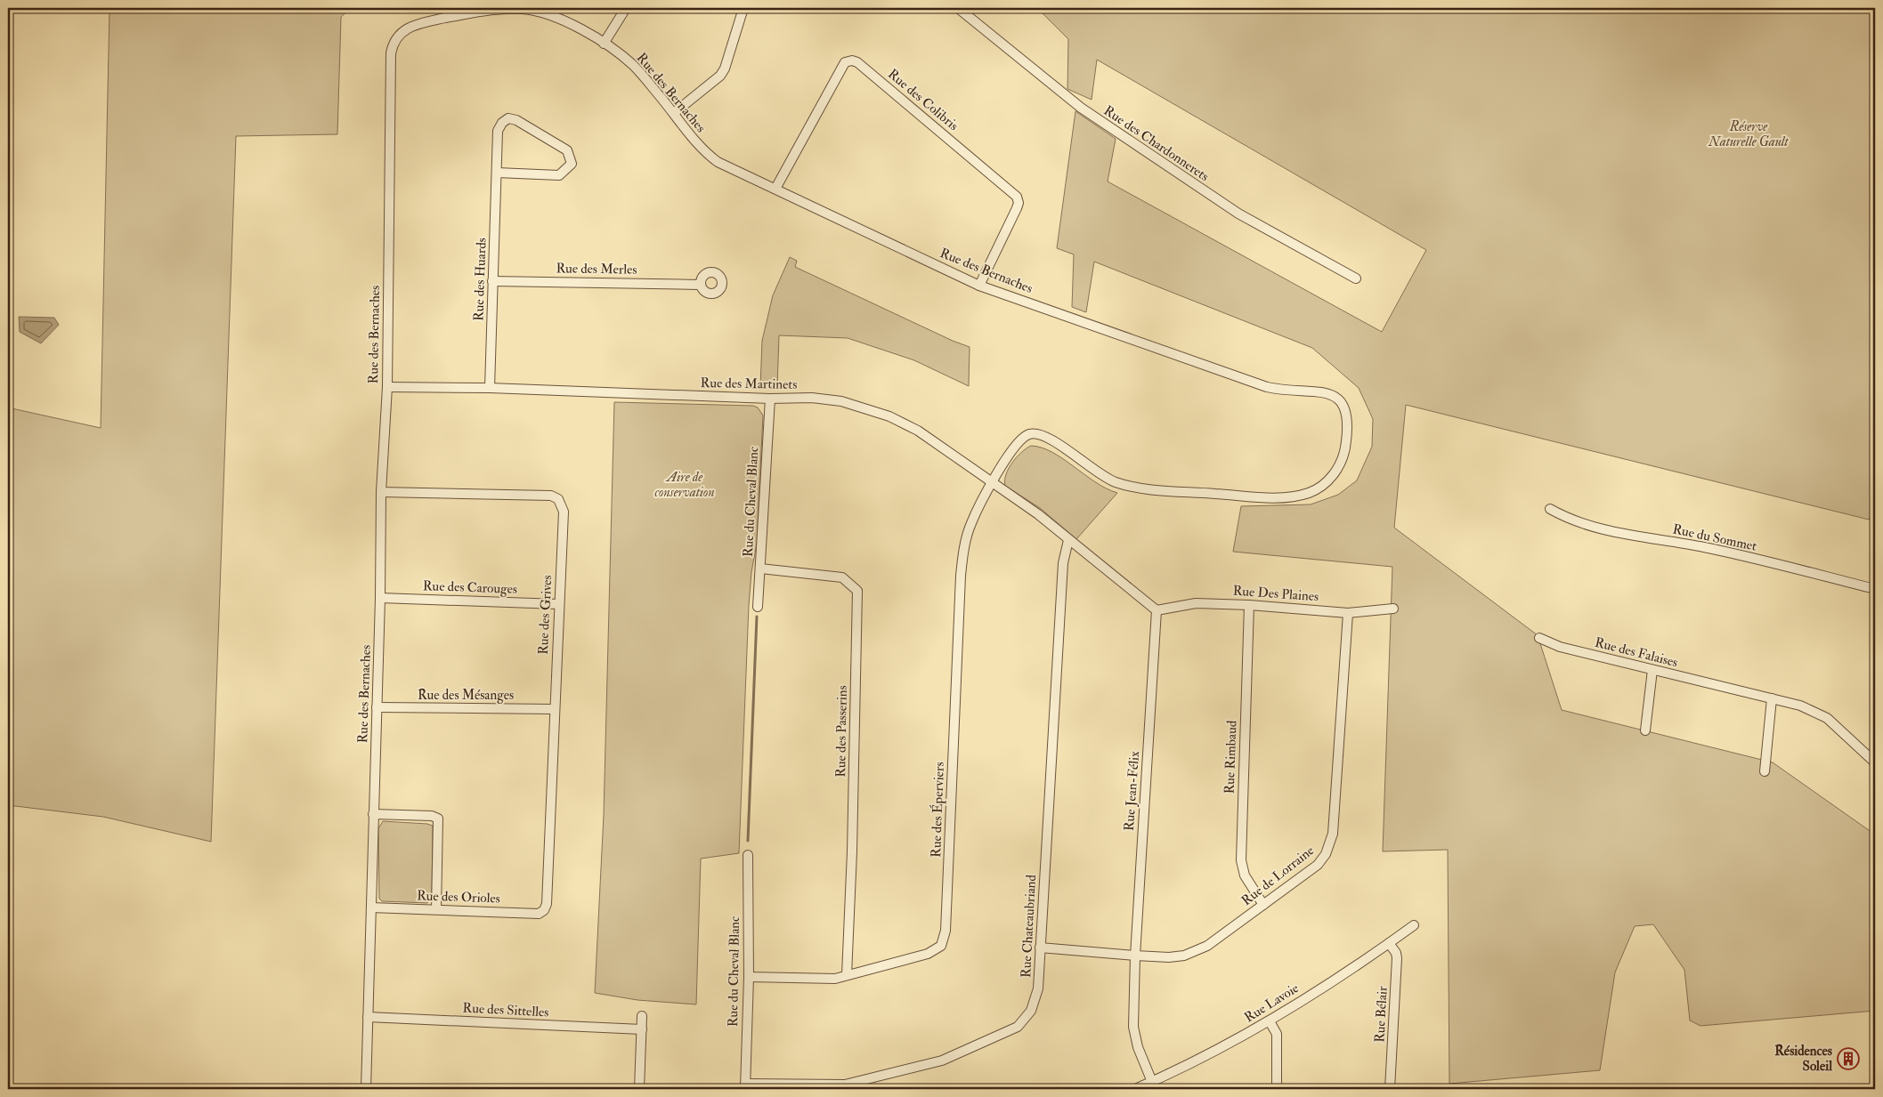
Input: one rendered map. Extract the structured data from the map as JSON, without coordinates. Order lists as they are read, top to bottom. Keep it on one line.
{"streets":{"street":["Rue des Bernaches","Rue des Colibris","Rue des Chardonnerets","Rue des Merles","Rue des Huards","Rue des Martinets","Rue du Cheval Blanc","Rue du Sommet","Rue des Carouges","Rue Des Plaines","Rue des Grives","Rue des Falaises","Rue des Mésanges","Rue des Passerins","Rue Rimbaud","Rue Jean-Félix","Rue des Éperviers","Rue de Lorraine","Rue des Orioles","Rue Chateaubriand","Rue Lavoie","Rue des Sittelles","Rue Bélair"]},"crossings":[["Rue des Bernaches","Rue des Colibris"],["Rue des Bernaches","Rue des Martinets"],["Rue des Bernaches","Rue des Carouges"],["Rue des Bernaches","Rue des Grives"],["Rue des Bernaches","Rue des Mésanges"],["Rue des Bernaches","Rue des Éperviers"],["Rue des Bernaches","Rue des Orioles"],["Rue des Bernaches","Rue des Sittelles"],["Rue des Merles","Rue des Huards"],["Rue des Huards","Rue des Martinets"],["Rue des Martinets","Rue du Cheval Blanc"],["Rue des Martinets","Rue des Éperviers"],["Rue des Martinets","Rue Chateaubriand"],["Rue du Cheval Blanc","Rue des Passerins"],["Rue du Cheval Blanc","Rue des Éperviers"],["Rue du Cheval Blanc","Rue Chateaubriand"],["Rue des Carouges","Rue des Grives"],["Rue Des Plaines","Rue Rimbaud"],["Rue Des Plaines","Rue Jean-Félix"],["Rue Des Plaines","Rue de Lorraine"],["Rue des Grives","Rue des Mésanges"],["Rue des Grives","Rue des Orioles"],["Rue des Passerins","Rue des Éperviers"],["Rue Rimbaud","Rue de Lorraine"],["Rue Jean-Félix","Rue de Lorraine"],["Rue Jean-Félix","Rue Lavoie"],["Rue de Lorraine","Rue Chateaubriand"],["Rue Lavoie","Rue Bélair"]],"parks":["Réserve Naturelle Gault","Aire de conservation"],"places":{"building":["Résidences Soleil"]}}
